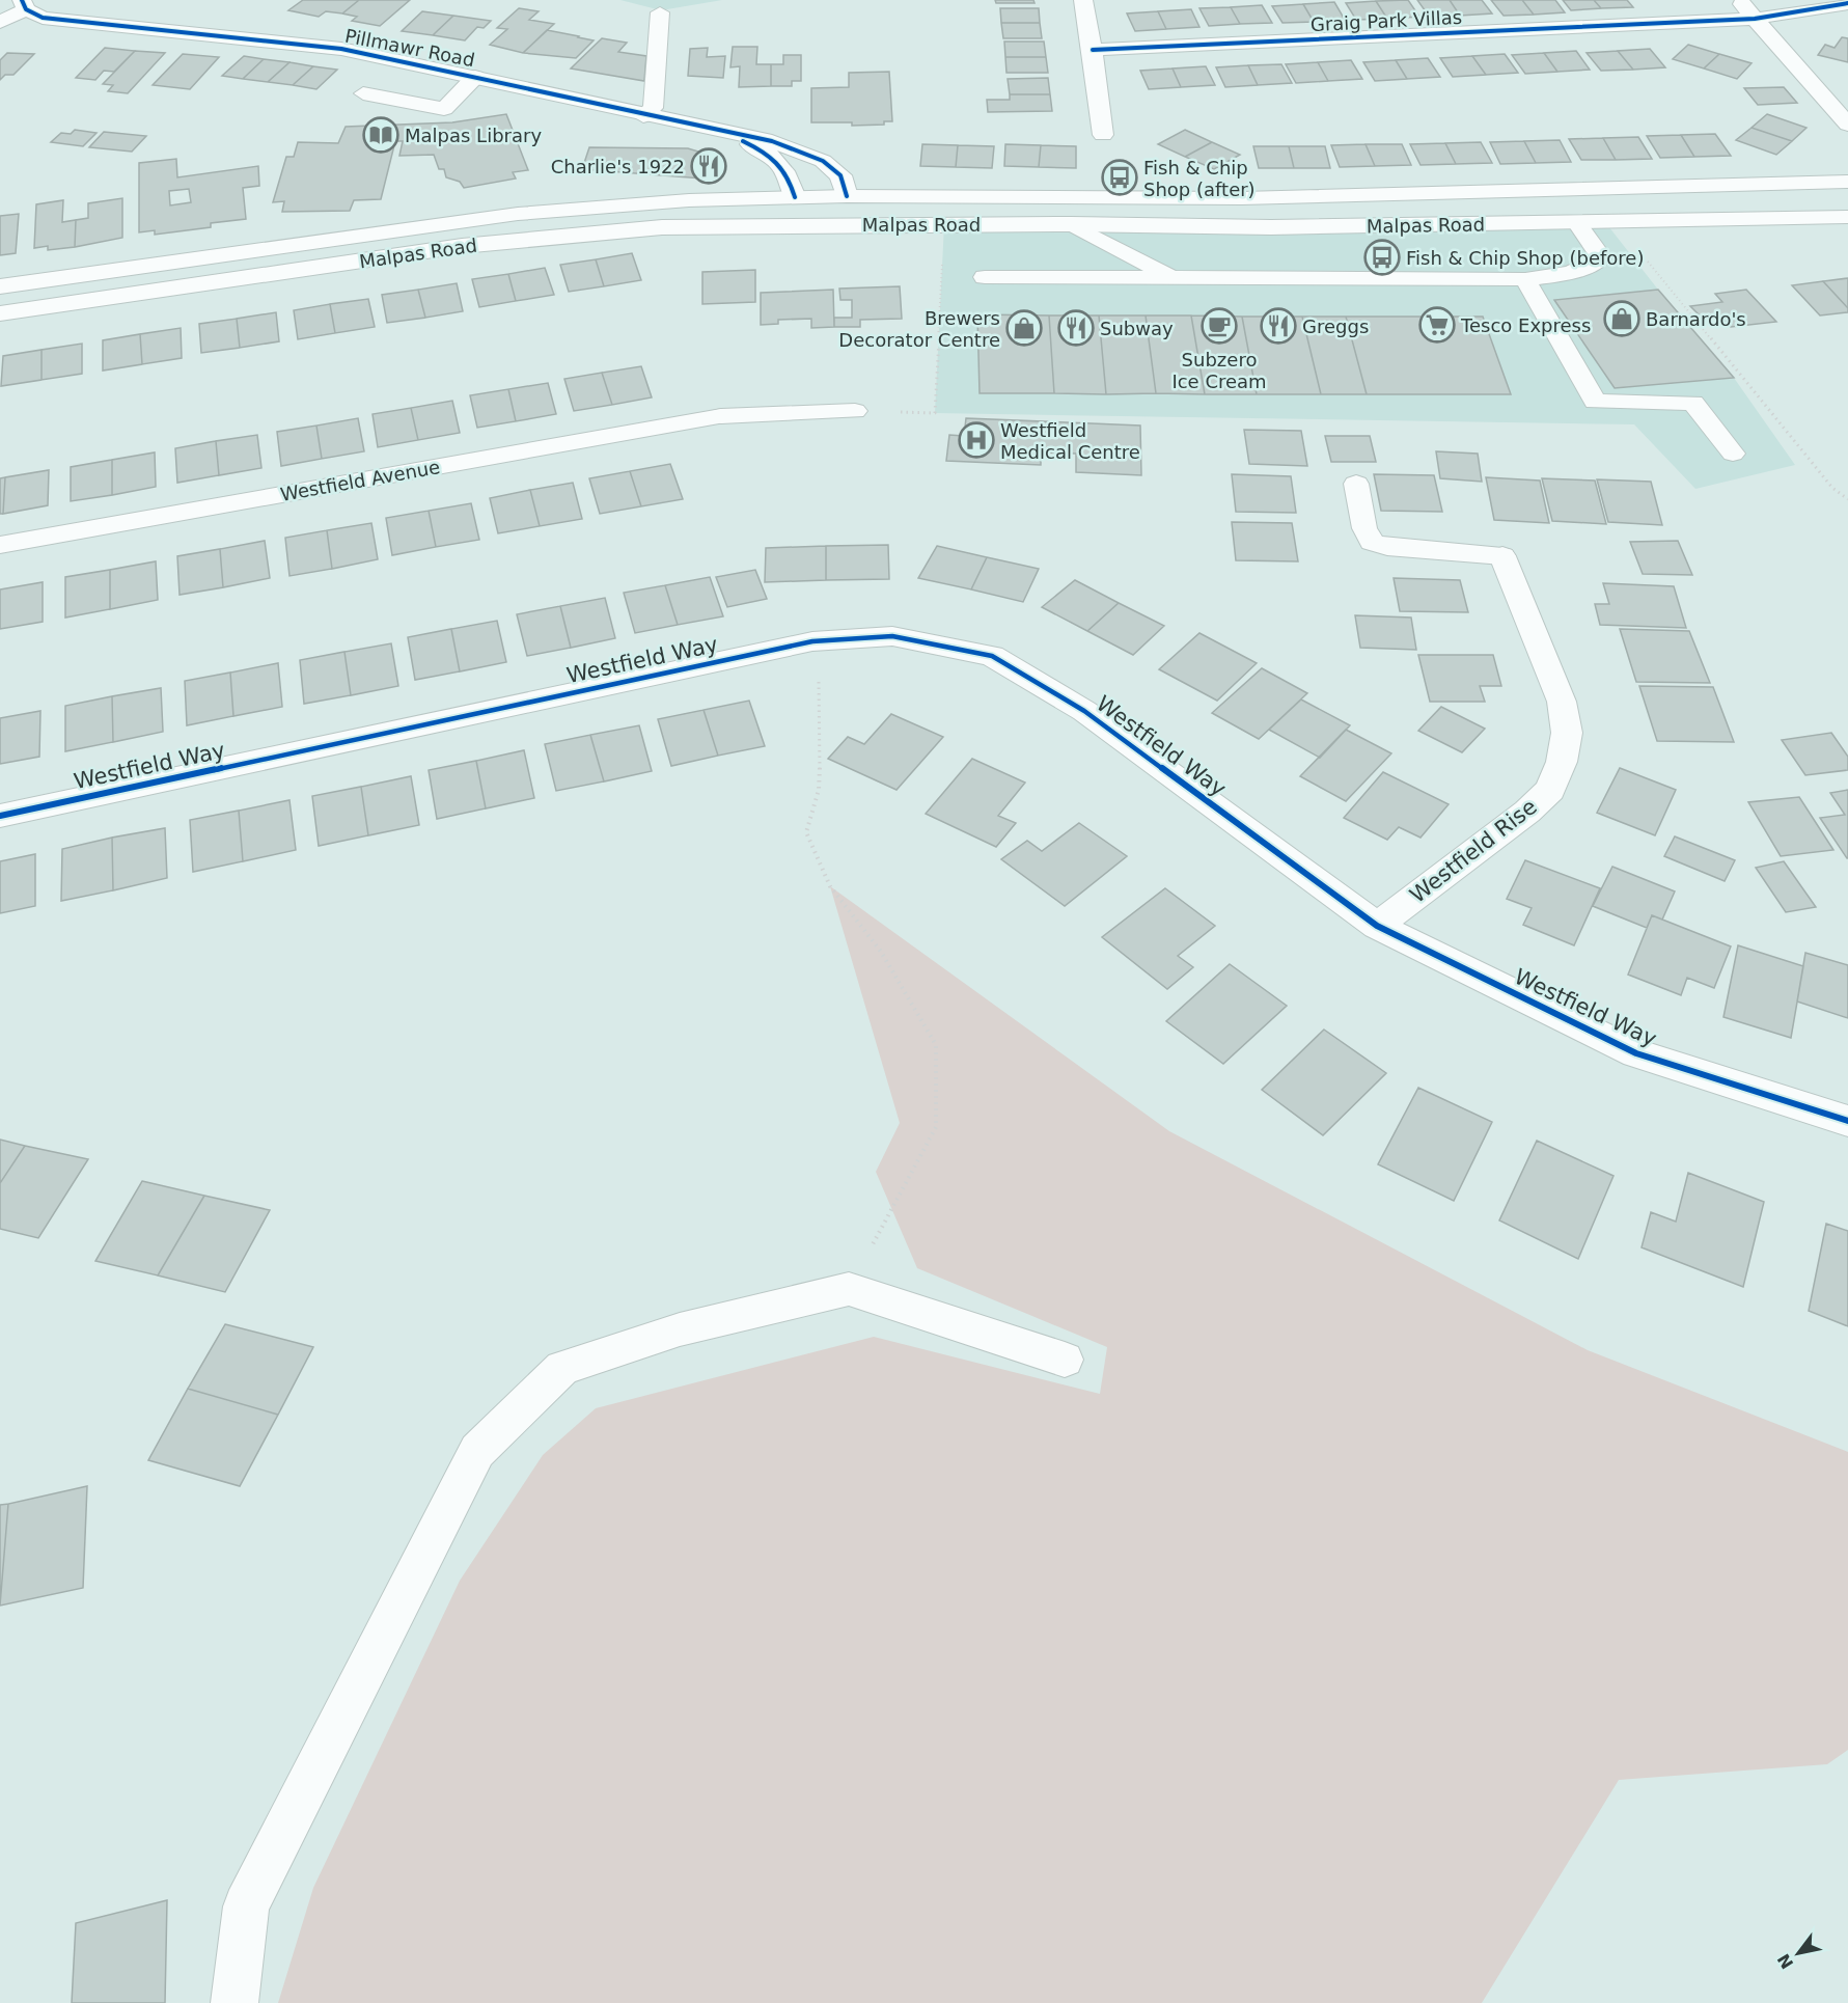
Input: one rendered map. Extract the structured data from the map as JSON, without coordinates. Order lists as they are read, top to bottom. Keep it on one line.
{"streets":{"street":["Graig Park Villas","Pillmawr Road","Malpas Road","Westfield Avenue","Westfield Way","Westfield Rise"]},"crossings":[["Pillmawr Road","Malpas Road"],["Westfield Way","Westfield Rise"]],"places":{"library":["Malpas Library"],"restaurant":["Charlie's 1922","Greggs","Subway"],"bus stop":["Fish & Chip Shop (after)","Fish & Chip Shop (before)"],"shop":["Barnardo's","Brewers Decorator Centre"],"supermarket":["Tesco Express"],"cafe":["Subzero Ice Cream"],"hospital":["Westfield Medical Centre"]},"north":"bottom left"}
